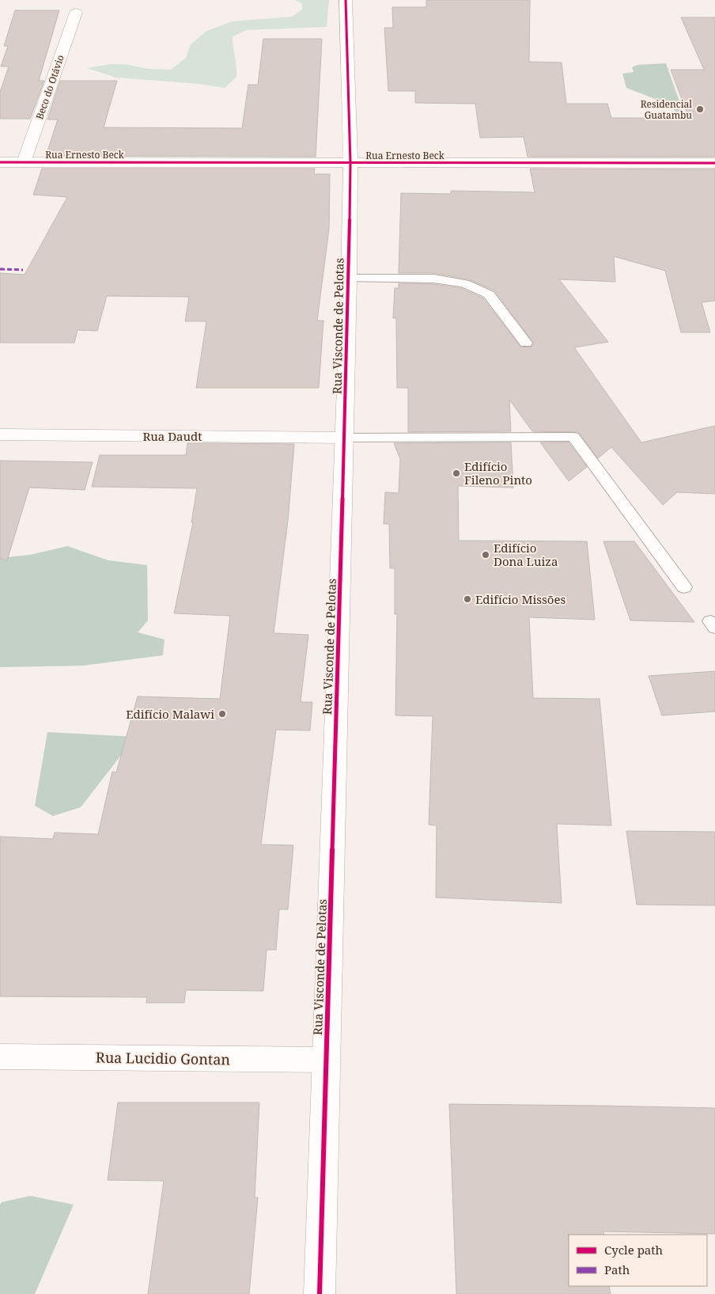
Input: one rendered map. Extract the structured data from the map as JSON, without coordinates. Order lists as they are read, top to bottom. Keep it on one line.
{"streets":{"street":["Beco do Otávio","Rua Ernesto Beck","Rua Visconde de Pelotas","Rua Daudt","Rua Lucidio Gontan"]},"crossings":[["Beco do Otávio","Rua Ernesto Beck"],["Rua Ernesto Beck","Rua Visconde de Pelotas"],["Rua Visconde de Pelotas","Rua Daudt"],["Rua Visconde de Pelotas","Rua Lucidio Gontan"]],"places":["Residencial Guatambu","Edifício Fileno Pinto","Edifício Dona Luiza","Edifício Missões","Edifício Malawi"],"legend":["Cycle path","Path"]}
